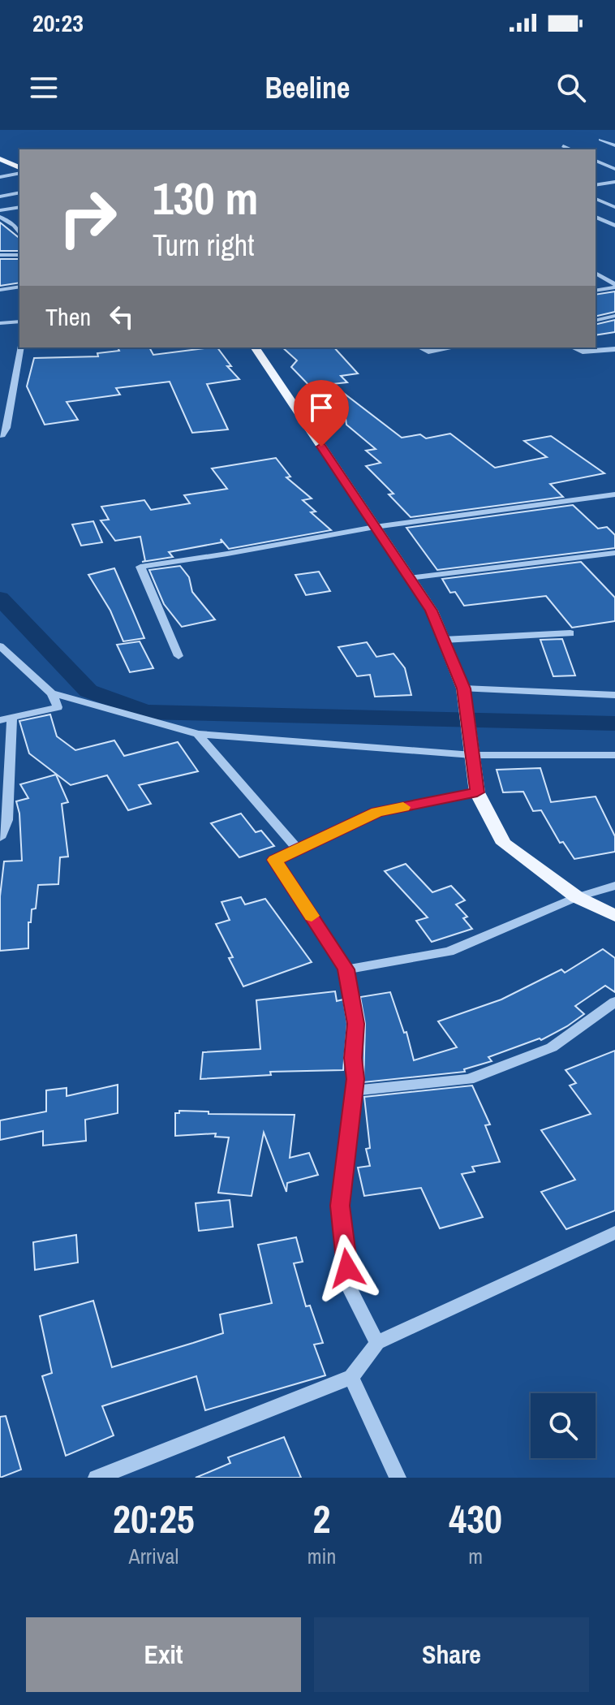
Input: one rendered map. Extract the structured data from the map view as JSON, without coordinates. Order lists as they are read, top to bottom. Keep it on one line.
{"page":{"status":"20:23","header":"Beeline","turn":["130 m","Turn right"],"then":"Then","eta":["20:25","Arrival","2","min","430","m"],"buttons":["Exit","Share"]}}
